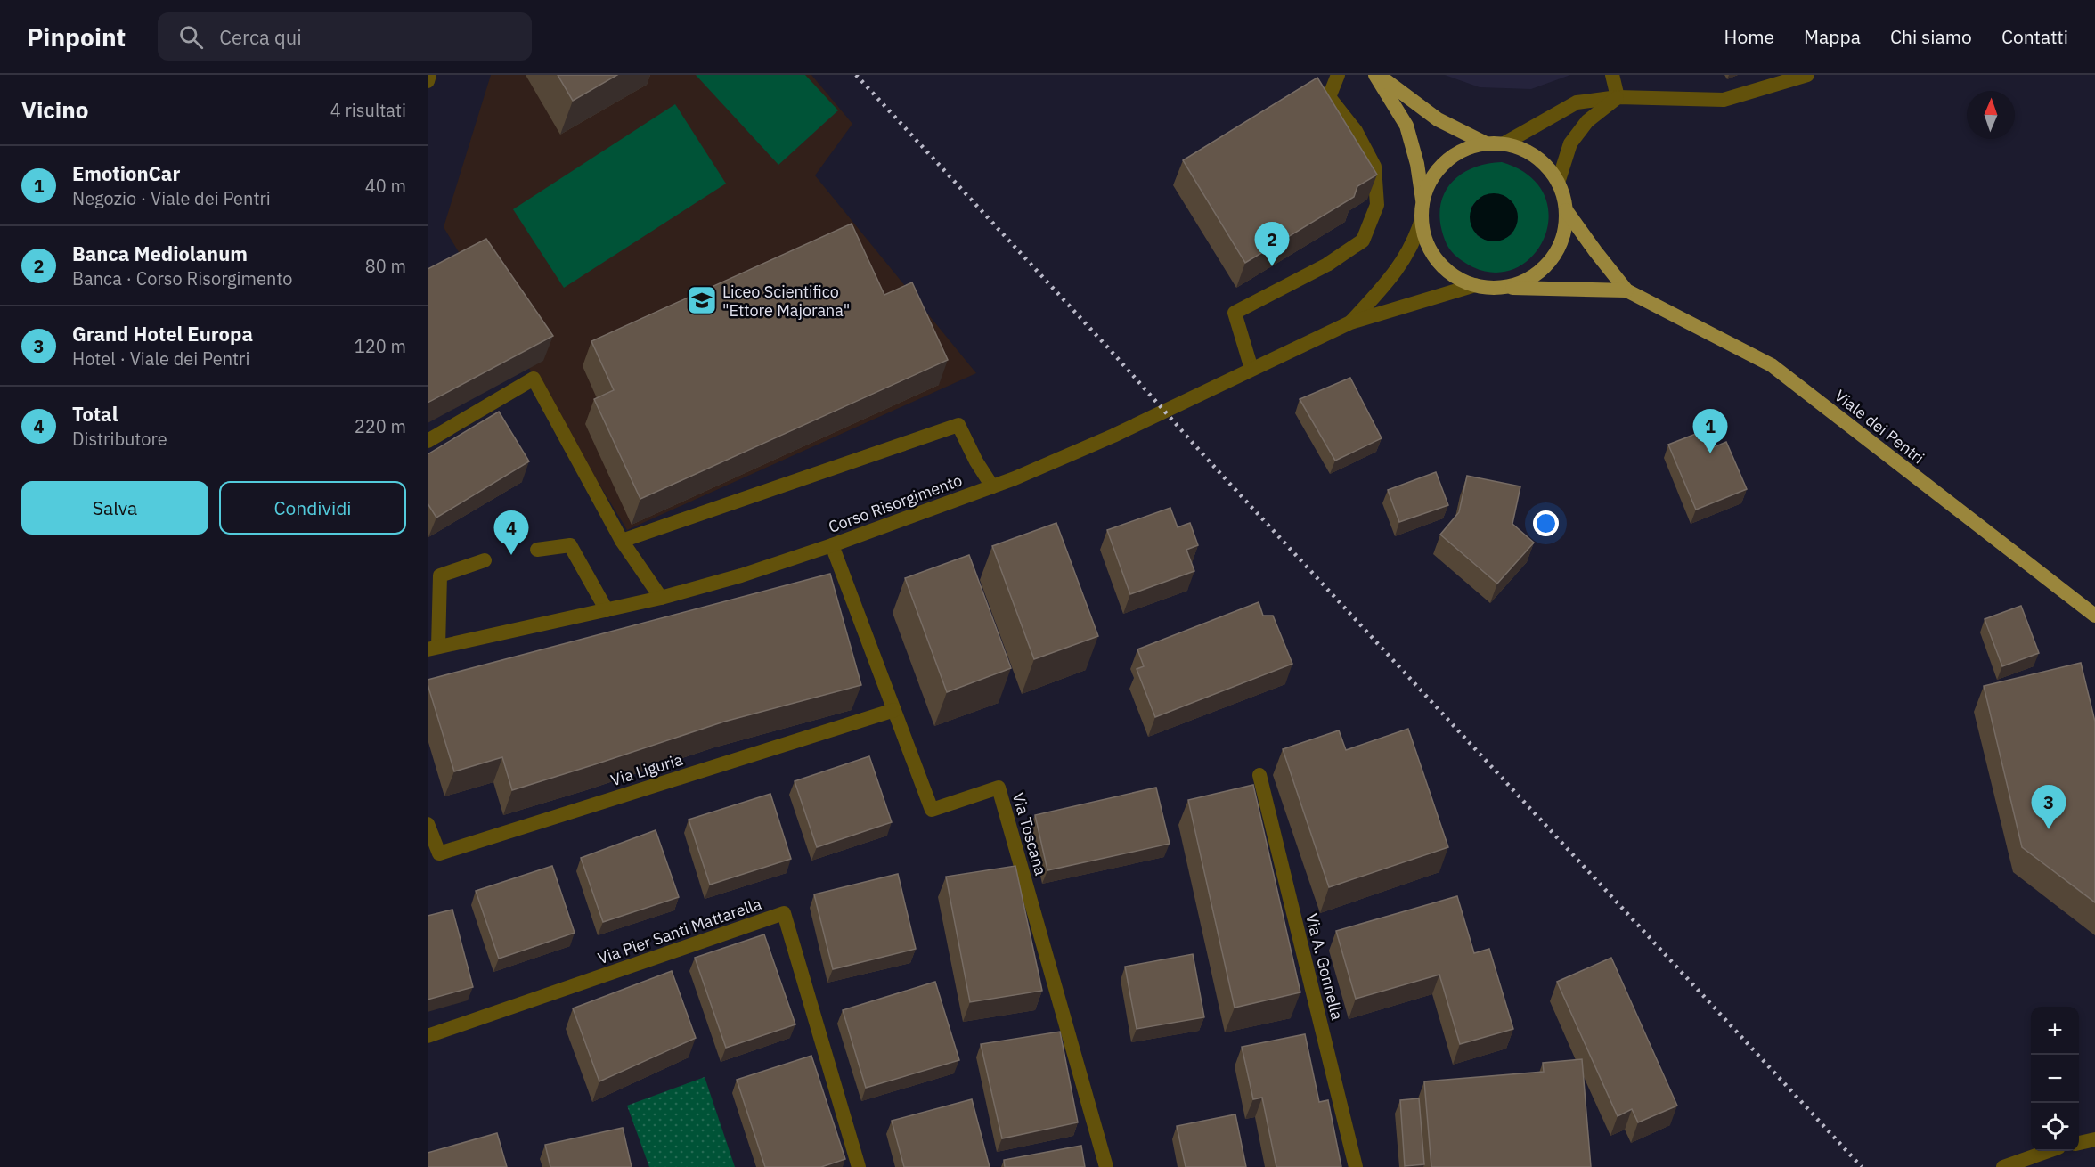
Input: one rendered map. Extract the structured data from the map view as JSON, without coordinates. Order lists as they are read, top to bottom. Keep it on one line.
{"streets":{"main road":["Viale dei Pentri"],"street":["Corso Risorgimento","Via Liguria","Via Toscana","Via Pier Santi Mattarella","Via A. Gonnella"]},"crossings":[["Viale dei Pentri","Corso Risorgimento"],["Corso Risorgimento","Via Toscana"],["Via Liguria","Via Toscana"]],"places":{"school or university":["Liceo Scientifico \"Ettore Majorana\""]},"north":"top","page":{"header":"Pinpoint","search":"Cerca qui","nav":["Home","Mappa","Chi siamo","Contatti"],"heading":["Vicino","4 risultati"],"list":[{"mark":"1","name":"EmotionCar","note":"Negozio · Viale dei Pentri","value":"40 m"},{"mark":"2","name":"Banca Mediolanum","note":"Banca · Corso Risorgimento","value":"80 m"},{"mark":"3","name":"Grand Hotel Europa","note":"Hotel · Viale dei Pentri","value":"120 m"},{"mark":"4","name":"Total","note":"Distributore","value":"220 m"}],"pins":["2","1","4","3"],"buttons":["Salva","Condividi"],"map_buttons":["+","−"]}}
